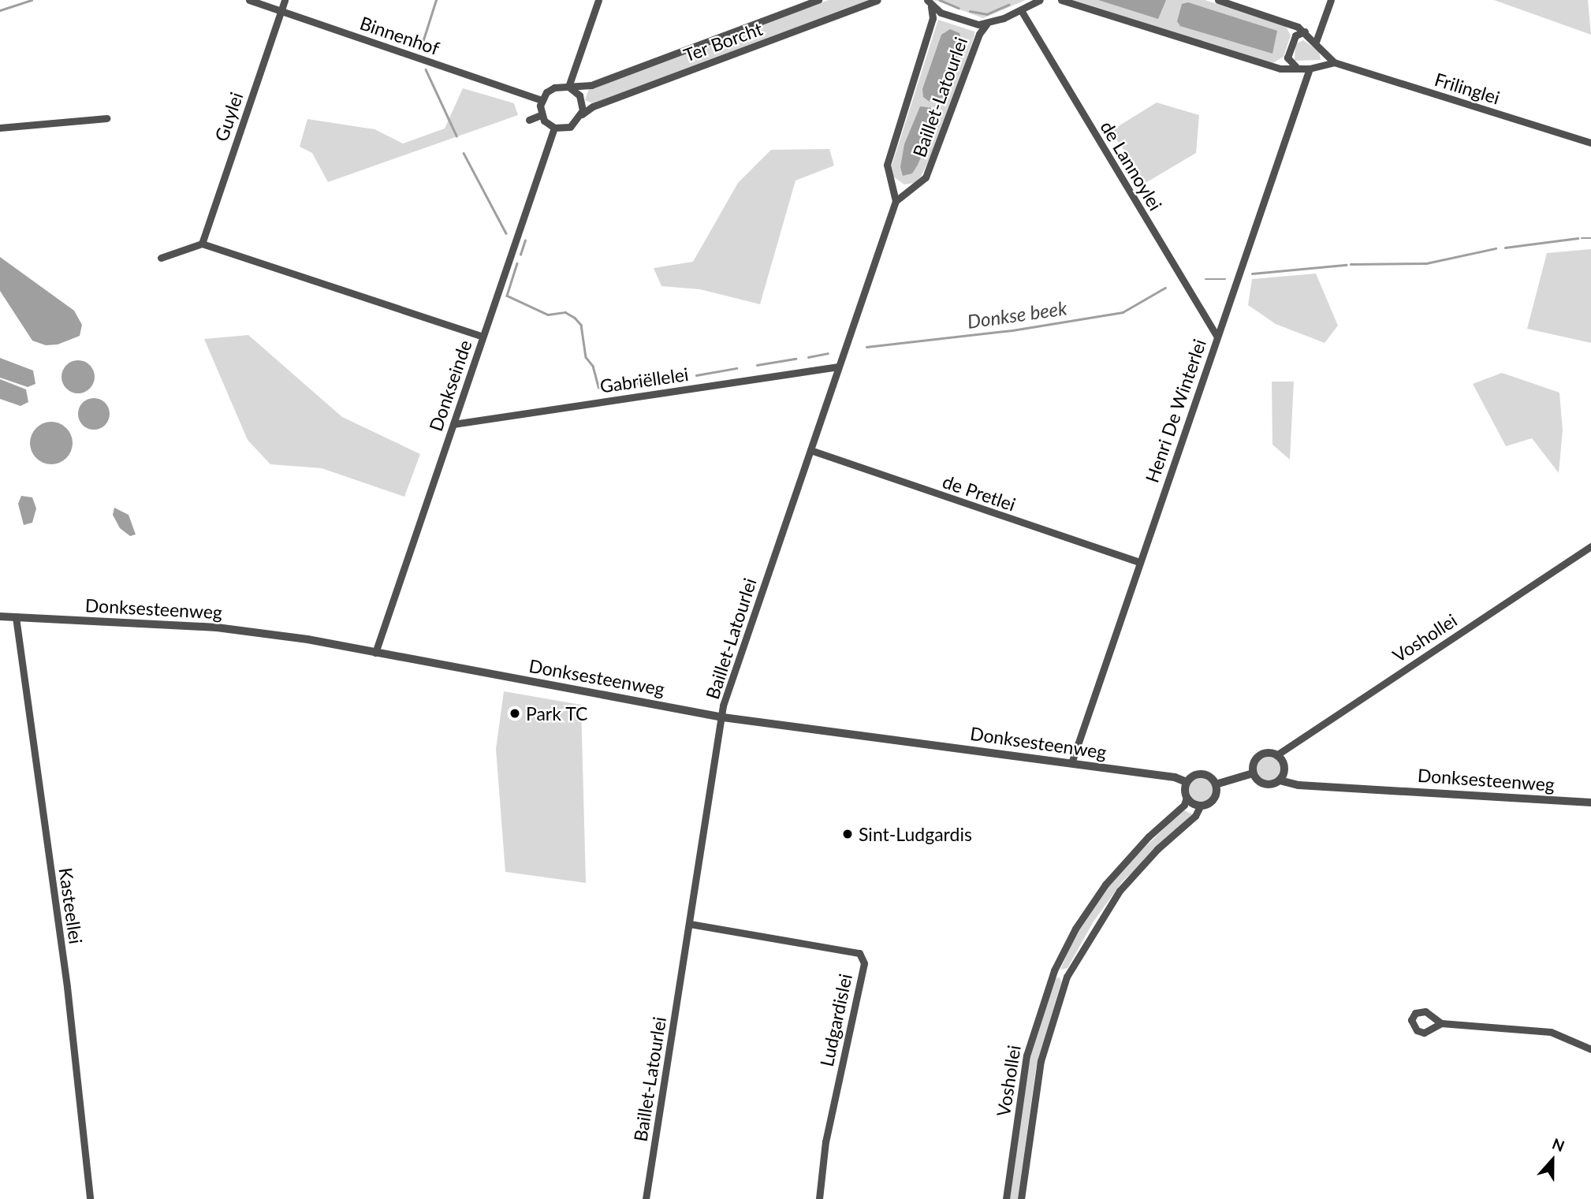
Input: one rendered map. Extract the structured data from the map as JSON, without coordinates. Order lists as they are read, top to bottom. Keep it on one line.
{"streets":{"street":["Binnenhof","Ter Borcht","Frilinglei","Baillet-Latourlei","Guylei","de Lannoylei","Gabriëllelei","Donkseinde","Henri De Winterlei","de Pretlei","Donksesteenweg","Voshollei","Kasteellei","Ludgardislei"]},"crossings":[["Binnenhof","Ter Borcht"],["Binnenhof","Guylei"],["Binnenhof","Donkseinde"],["Ter Borcht","Donkseinde"],["Baillet-Latourlei","Gabriëllelei"],["Baillet-Latourlei","de Pretlei"],["Baillet-Latourlei","Donksesteenweg"],["Baillet-Latourlei","Ludgardislei"],["de Lannoylei","Henri De Winterlei"],["Gabriëllelei","Donkseinde"],["Donkseinde","Donksesteenweg"],["Henri De Winterlei","de Pretlei"],["Henri De Winterlei","Donksesteenweg"],["Donksesteenweg","Voshollei"],["Donksesteenweg","Kasteellei"]],"water":["Donkse beek"],"places":["Park TC","Sint-Ludgardis"],"north":"top"}
